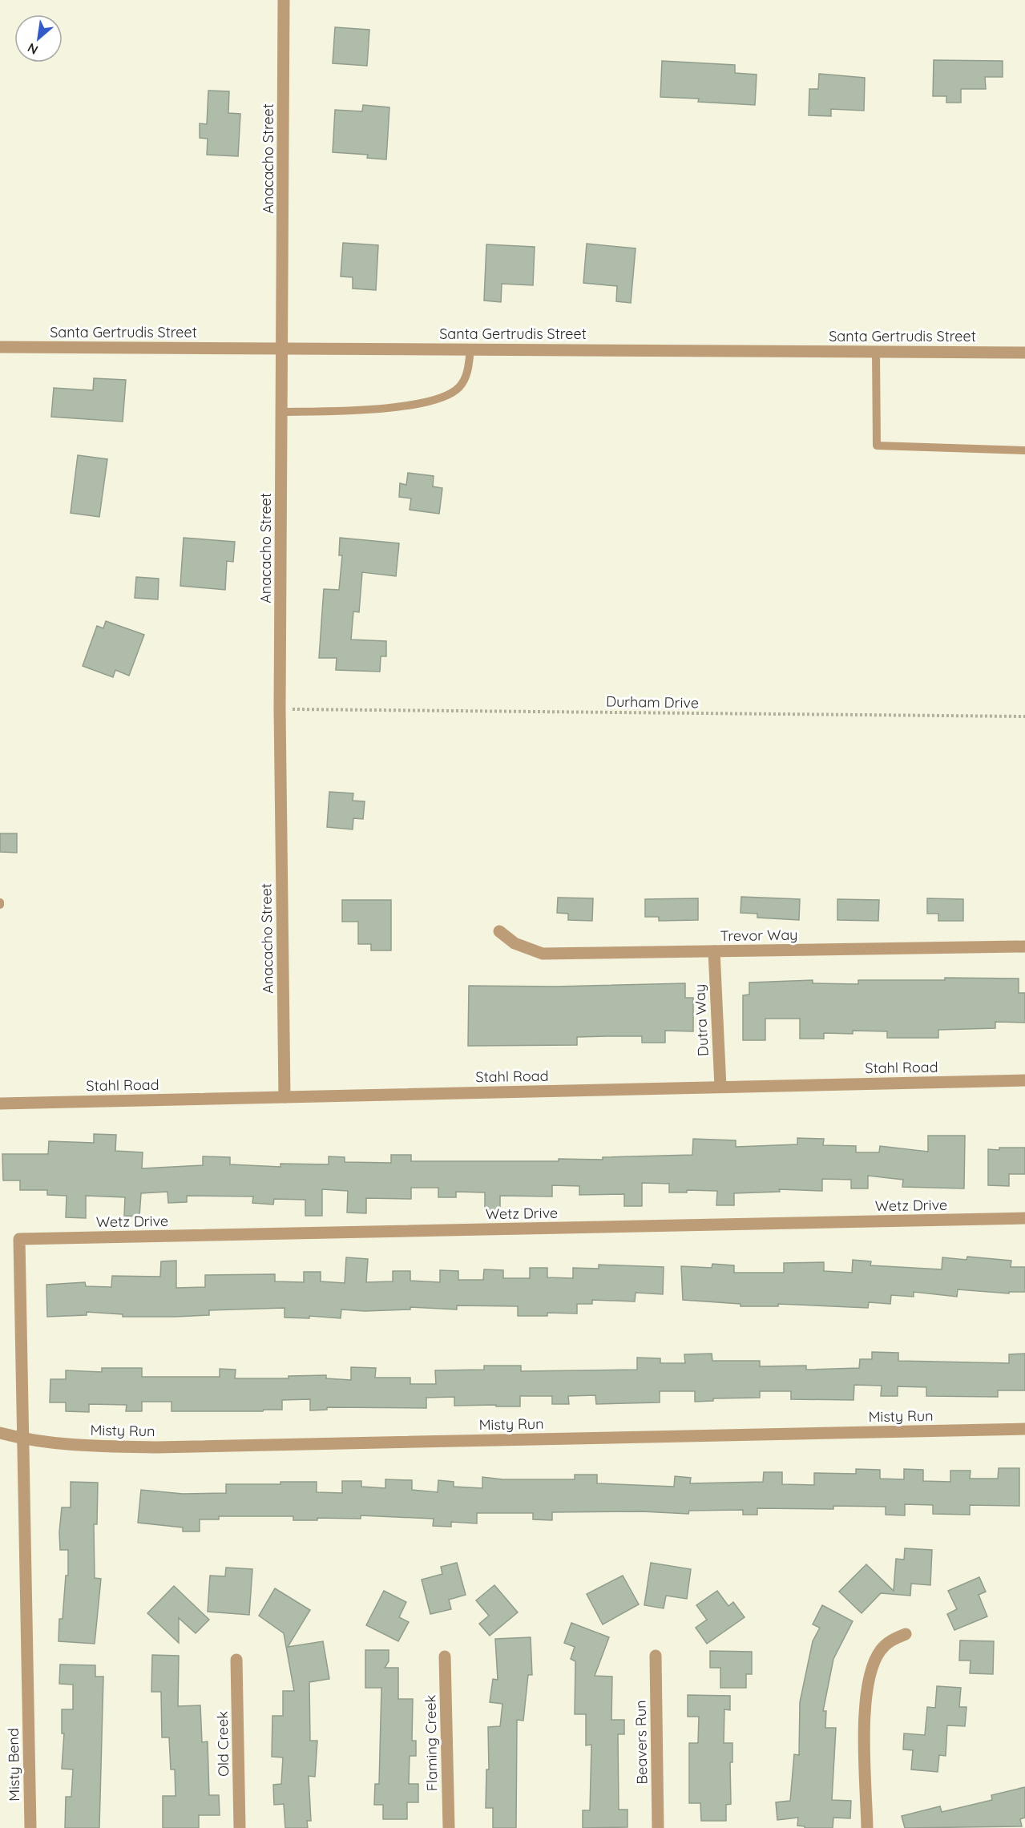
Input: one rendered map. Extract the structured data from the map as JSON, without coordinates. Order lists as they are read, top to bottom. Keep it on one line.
{"streets":{"street":["Anacacho Street","Santa Gertrudis Street","Trevor Way","Dutra Way","Stahl Road","Wetz Drive","Misty Run","Beavers Run","Flaming Creek","Old Creek","Misty Bend"],"path":["Durham Drive"]},"crossings":[["Anacacho Street","Santa Gertrudis Street"],["Anacacho Street","Durham Drive"],["Anacacho Street","Stahl Road"],["Trevor Way","Dutra Way"],["Dutra Way","Stahl Road"],["Wetz Drive","Misty Bend"],["Misty Run","Misty Bend"]],"north":"bottom left"}
